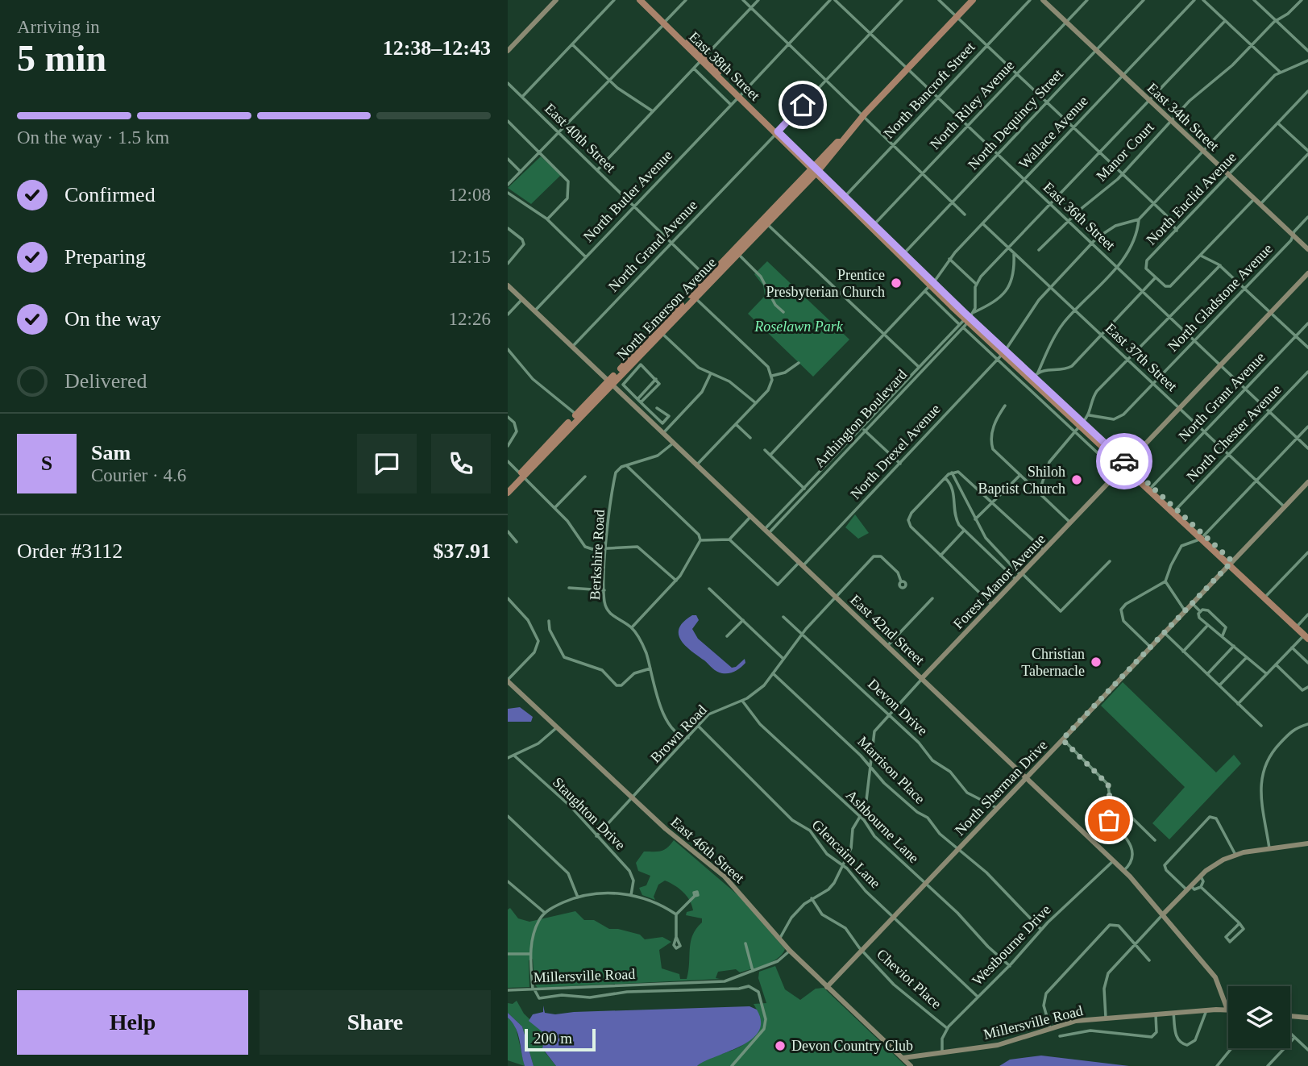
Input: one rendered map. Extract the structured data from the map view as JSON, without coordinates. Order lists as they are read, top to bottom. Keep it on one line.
{"streets":{"main road":["East 38th Street","North Emerson Avenue"],"street":["North Bancroft Street","North Riley Avenue","East 34th Street","North Dequincy Street","Wallace Avenue","East 40th Street","Manor Court","North Butler Avenue","North Euclid Avenue","East 36th Street","North Grand Avenue","North Gladstone Avenue","East 37th Street","North Grant Avenue","Arthington Boulevard","North Chester Avenue","North Drexel Avenue","Berkshire Road","Forest Manor Avenue","East 42nd Street","Devon Drive","Brown Road","Marrison Place","North Sherman Drive","Staughton Drive","Ashbourne Lane","East 46th Street","Glencairn Lane","Westbourne Drive","Millersville Road","Cheviot Place"]},"crossings":[["East 38th Street","North Bancroft Street"],["East 38th Street","North Riley Avenue"],["East 38th Street","North Dequincy Street"],["East 38th Street","Wallace Avenue"],["East 38th Street","North Butler Avenue"],["East 38th Street","North Grand Avenue"],["East 38th Street","North Emerson Avenue"],["East 38th Street","North Grant Avenue"],["East 38th Street","Arthington Boulevard"],["East 38th Street","North Chester Avenue"],["East 38th Street","North Drexel Avenue"],["East 38th Street","Forest Manor Avenue"],["East 38th Street","North Sherman Drive"],["North Bancroft Street","East 36th Street"],["North Riley Avenue","East 34th Street"],["North Riley Avenue","East 36th Street"],["East 34th Street","North Dequincy Street"],["East 34th Street","Wallace Avenue"],["East 34th Street","Manor Court"],["East 34th Street","North Euclid Avenue"],["East 34th Street","North Gladstone Avenue"],["North Dequincy Street","East 36th Street"],["Wallace Avenue","East 36th Street"],["Wallace Avenue","East 37th Street"],["East 40th Street","North Butler Avenue"],["East 40th Street","North Grand Avenue"],["East 40th Street","North Emerson Avenue"],["Manor Court","East 36th Street"],["North Butler Avenue","East 42nd Street"],["East 36th Street","North Grand Avenue"],["East 36th Street","North Gladstone Avenue"],["East 36th Street","North Emerson Avenue"],["East 36th Street","North Grant Avenue"],["East 36th Street","North Chester Avenue"],["East 36th Street","North Drexel Avenue"],["East 36th Street","Forest Manor Avenue"],["North Grand Avenue","East 42nd Street"],["North Gladstone Avenue","East 37th Street"],["North Emerson Avenue","East 42nd Street"],["East 37th Street","North Grant Avenue"],["East 37th Street","North Chester Avenue"],["East 37th Street","North Drexel Avenue"],["East 37th Street","Forest Manor Avenue"],["East 37th Street","North Sherman Drive"],["Arthington Boulevard","East 42nd Street"],["North Drexel Avenue","East 42nd Street"],["Berkshire Road","Brown Road"],["Forest Manor Avenue","East 42nd Street"],["Forest Manor Avenue","Devon Drive"],["Forest Manor Avenue","Marrison Place"],["Forest Manor Avenue","Ashbourne Lane"],["Forest Manor Avenue","East 46th Street"],["Forest Manor Avenue","Glencairn Lane"],["Forest Manor Avenue","Cheviot Place"],["East 42nd Street","Brown Road"],["East 42nd Street","North Sherman Drive"],["East 42nd Street","Westbourne Drive"],["East 42nd Street","Millersville Road"],["Devon Drive","Brown Road"],["Devon Drive","North Sherman Drive"],["Brown Road","Marrison Place"],["Brown Road","Staughton Drive"],["Brown Road","Ashbourne Lane"],["Brown Road","East 46th Street"],["Brown Road","Glencairn Lane"],["Marrison Place","North Sherman Drive"],["Marrison Place","Westbourne Drive"],["North Sherman Drive","Ashbourne Lane"],["North Sherman Drive","East 46th Street"],["North Sherman Drive","Glencairn Lane"],["North Sherman Drive","Cheviot Place"],["Ashbourne Lane","Westbourne Drive"],["East 46th Street","Millersville Road"],["Glencairn Lane","Westbourne Drive"],["Westbourne Drive","Cheviot Place"]],"parks":["Roselawn Park"],"places":["Prentice Presbyterian Church","Shiloh Baptist Church","Christian Tabernacle","Devon Country Club"],"scale_bar":"200 m","page":{"heading":["5 min","Arriving in","12:38–12:43"],"panel":["Sam","Courier · 4.6","Order #3112","$37.91"],"bar":"On the way · 1.5 km","list":[["Confirmed","12:08"],["Preparing","12:15"],["On the way","12:26"],"Delivered"],"round":"S","buttons":["Help","Share"],"scale":"200 m"}}
